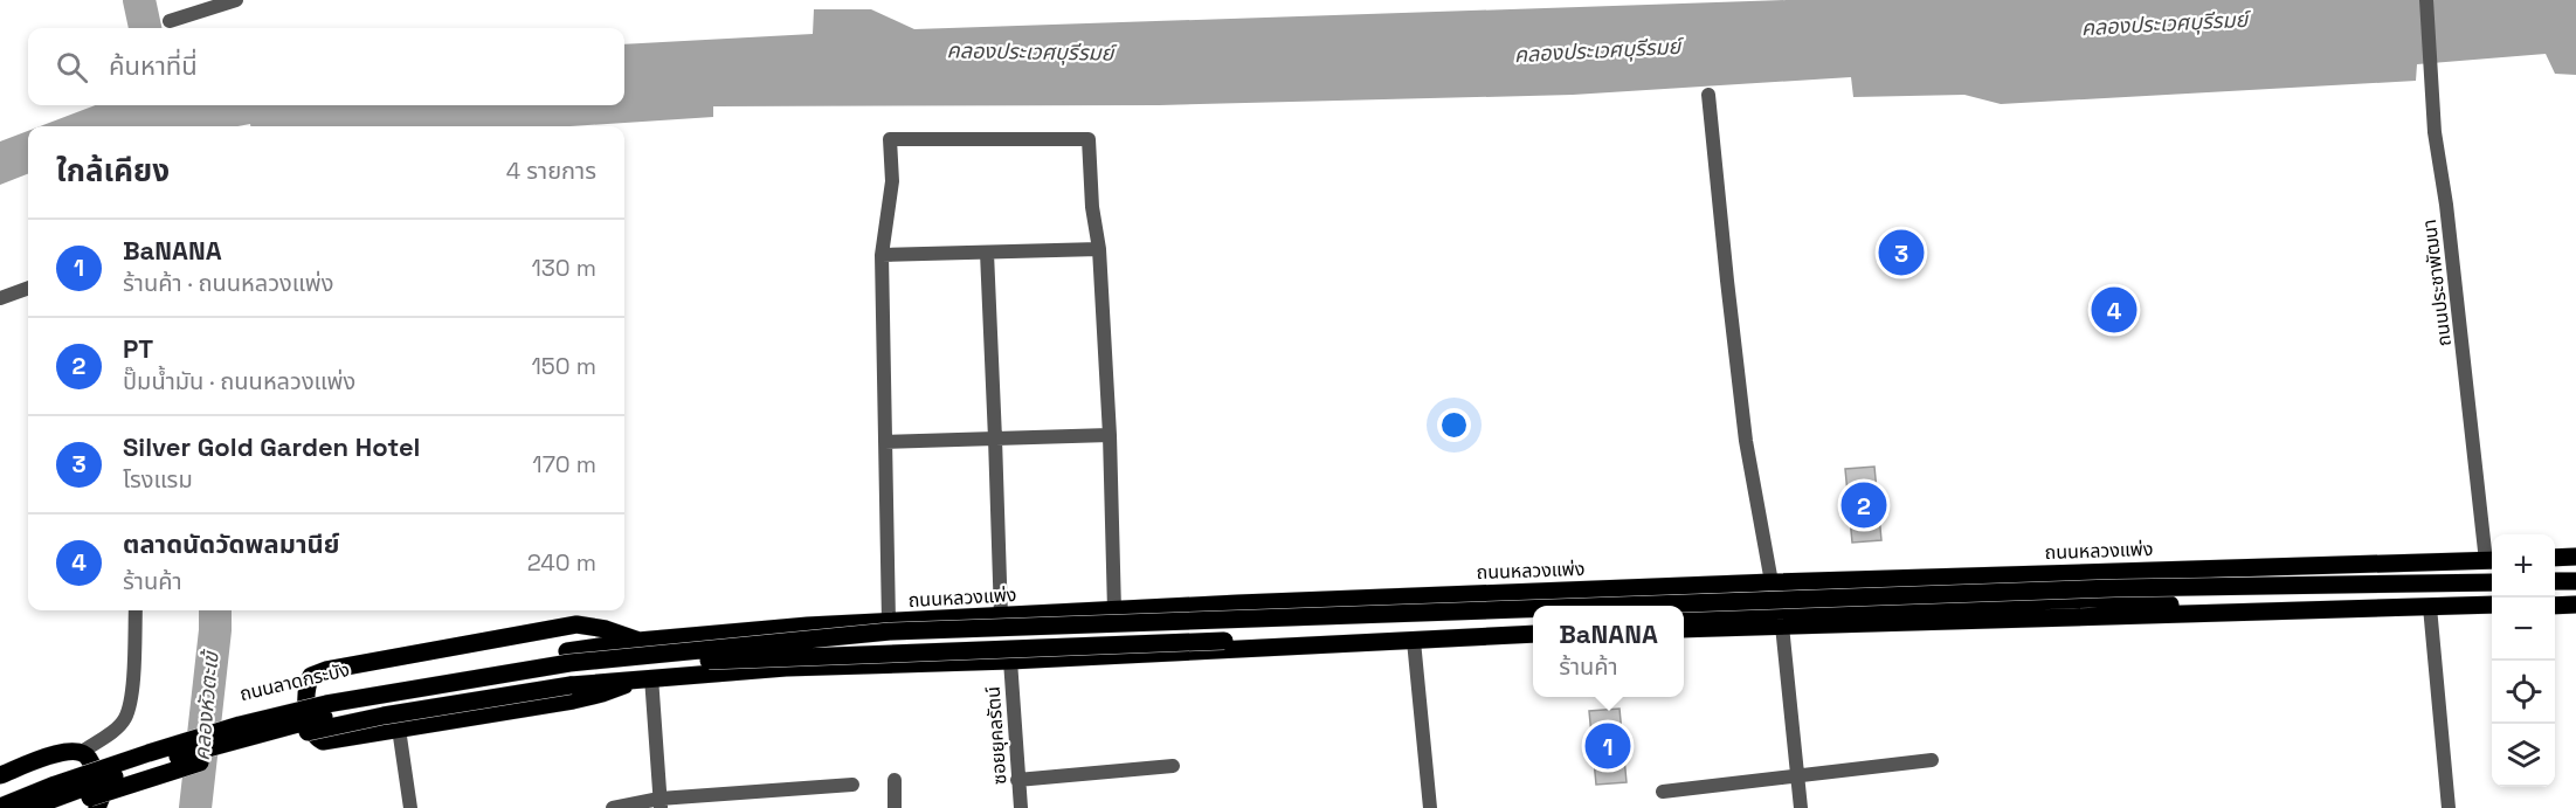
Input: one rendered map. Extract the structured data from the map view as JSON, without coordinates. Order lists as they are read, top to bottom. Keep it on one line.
{"streets":{"main road":["ถนนหลวงแพ่ง","ถนนลาดกระบัง"],"street":["ถนนประชาพัฒนา","ซอยยุคลรัตน์"]},"crossings":[["ถนนประชาพัฒนา","ถนนหลวงแพ่ง"],["ถนนหลวงแพ่ง","ถนนลาดกระบัง"]],"water":["คลองประเวศบุรีรมย์","คลองหัวตะเข้"],"page":{"search":"ค้นหาที่นี่","heading":["ใกล้เคียง","4 รายการ"],"list":[{"mark":"1","name":"BaNANA","note":"ร้านค้า · ถนนหลวงแพ่ง","value":"130 m"},{"mark":"2","name":"PT","note":"ปั๊มน้ำมัน · ถนนหลวงแพ่ง","value":"150 m"},{"mark":"3","name":"Silver Gold Garden Hotel","note":"โรงแรม","value":"170 m"},{"mark":"4","name":"ตลาดนัดวัดพลมานีย์","note":"ร้านค้า","value":"240 m"}],"pins":["3","4","2","1"],"map_buttons":["+","−"],"popup":["BaNANA","ร้านค้า"]}}
